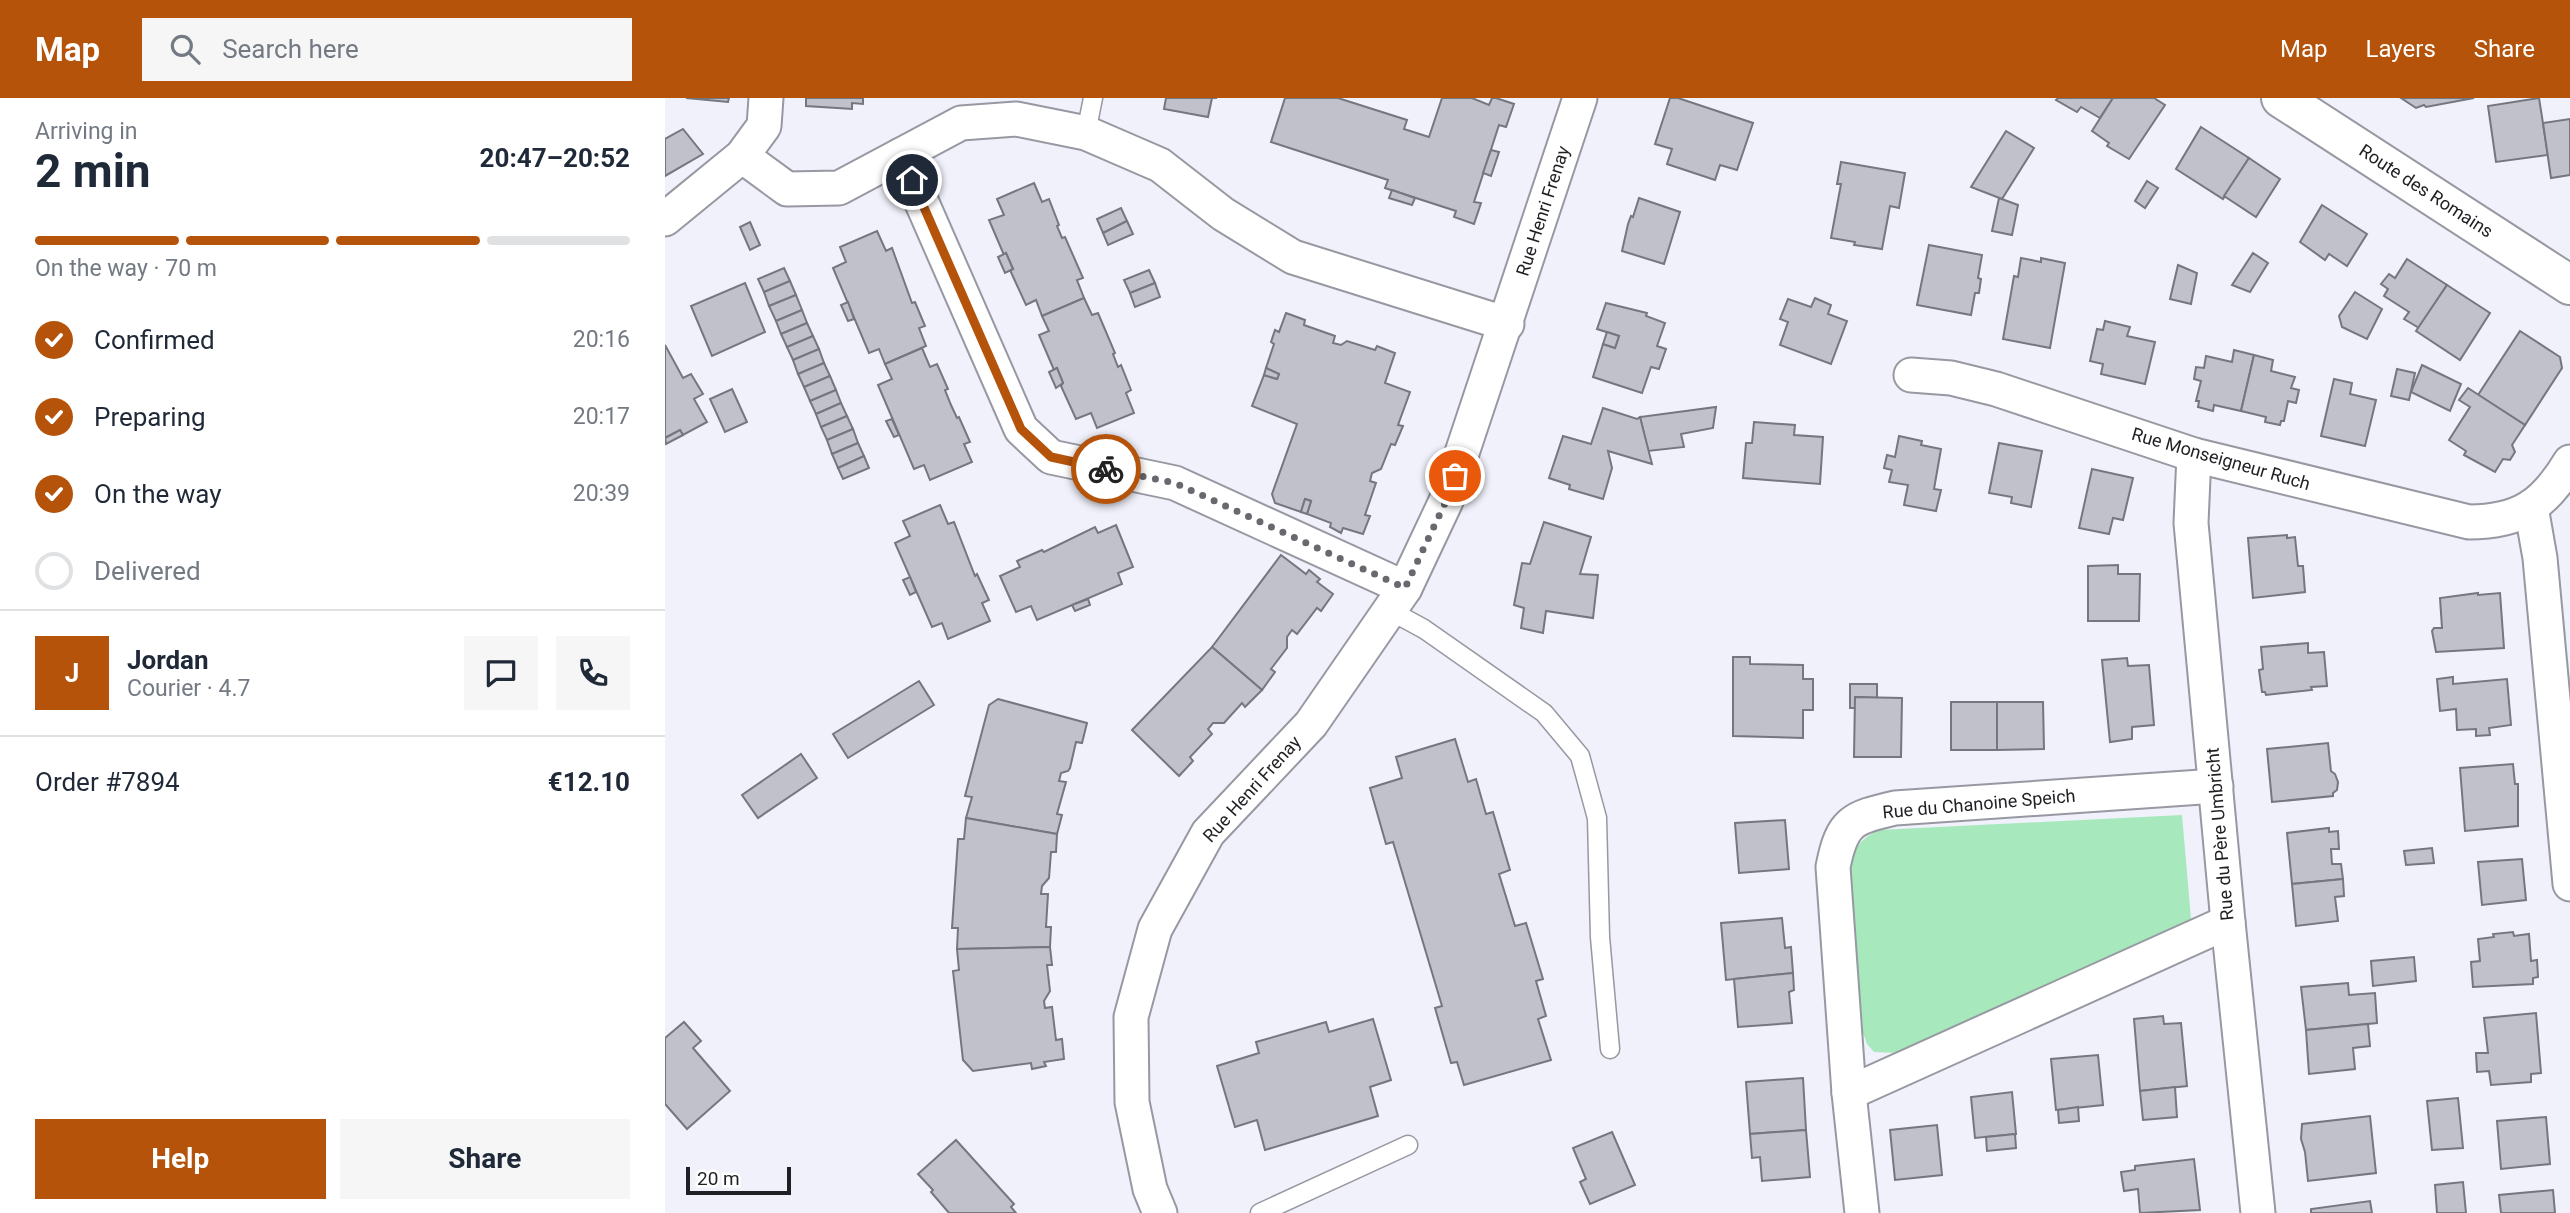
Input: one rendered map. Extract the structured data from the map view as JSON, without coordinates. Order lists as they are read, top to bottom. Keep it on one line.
{"streets":{"main road":["Route des Romains"],"street":["Rue Henri Frenay","Rue Monseigneur Ruch","Rue du Chanoine Speich","Rue du Père Umbricht"]},"crossings":[["Rue Monseigneur Ruch","Rue du Père Umbricht"],["Rue du Chanoine Speich","Rue du Père Umbricht"]],"scale_bar":"20 m","page":{"header":"Map","search":"Search here","nav":["Map","Layers","Share"],"heading":["2 min","Arriving in","20:47–20:52"],"panel":["Jordan","Courier · 4.7","Order #7894","€12.10"],"bar":"On the way · 70 m","list":[["Confirmed","20:16"],["Preparing","20:17"],["On the way","20:39"],"Delivered"],"round":"J","buttons":["Help","Share"],"scale":"20 m"}}
